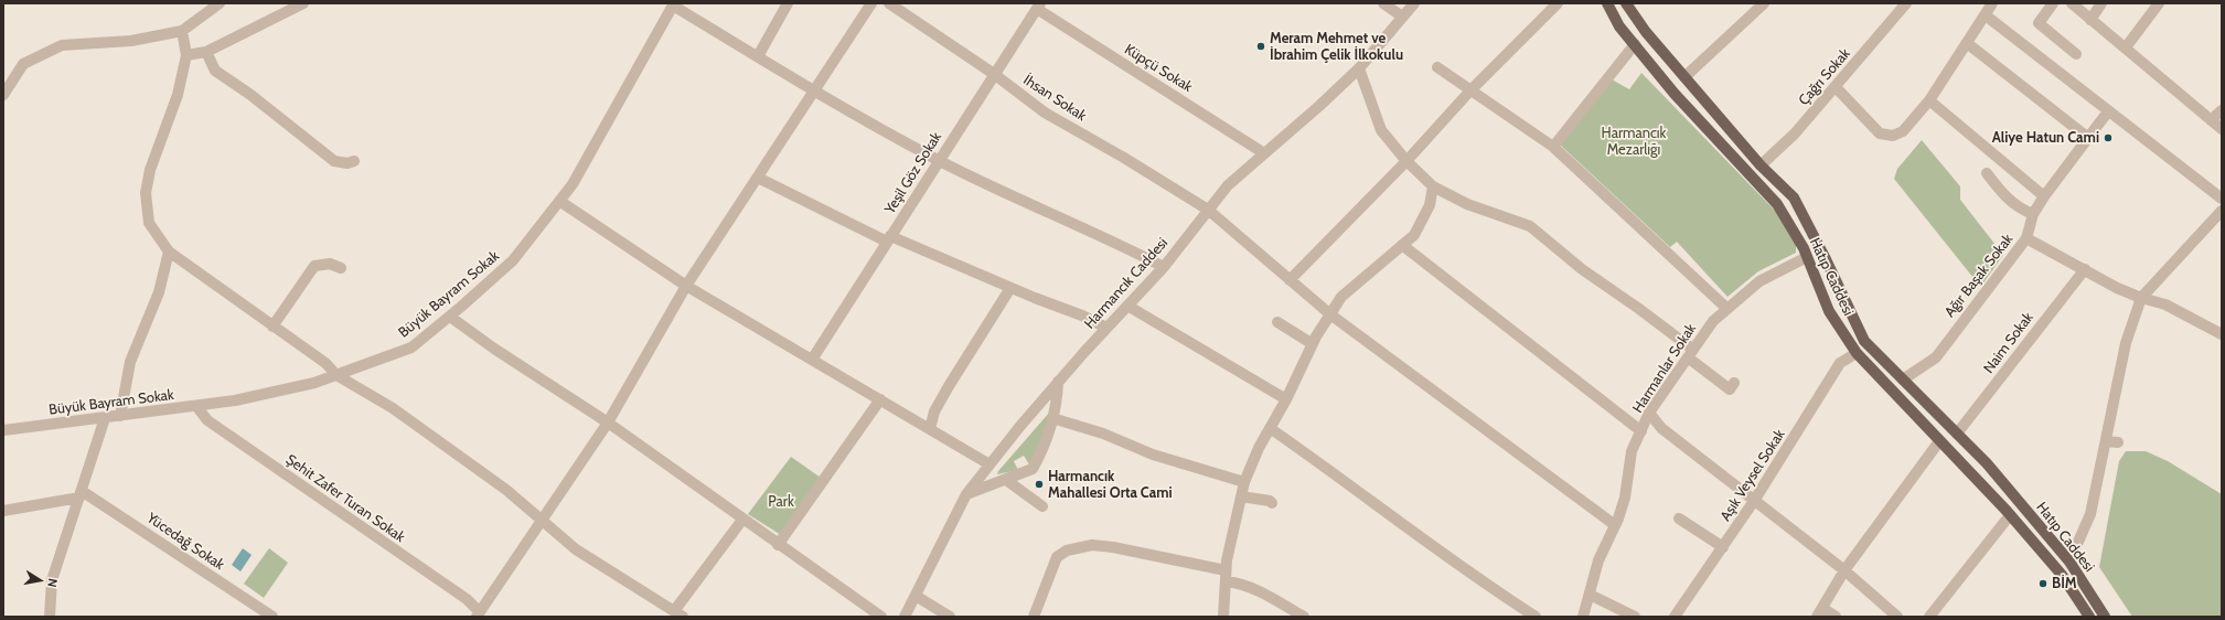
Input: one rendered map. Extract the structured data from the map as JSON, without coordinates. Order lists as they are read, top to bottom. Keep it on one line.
{"streets":{"main road":["Hatıp Caddesi"],"street":["Küpçü Sokak","Çağrı Sokak","İhsan Sokak","Yeşil Göz Sokak","Ağır Başak Sokak","Harmancık Caddesi","Büyük Bayram Sokak","Naim Sokak","Harmanlar Sokak","Aşık Veysel Sokak","Şehit Zafer Turan Sokak","Yücedağ Sokak"]},"crossings":[["Küpçü Sokak","Yeşil Göz Sokak"],["Küpçü Sokak","Harmancık Caddesi"],["Çağrı Sokak","Hatıp Caddesi"],["İhsan Sokak","Yeşil Göz Sokak"],["İhsan Sokak","Harmancık Caddesi"],["İhsan Sokak","Harmanlar Sokak"],["Ağır Başak Sokak","Hatıp Caddesi"],["Hatıp Caddesi","Naim Sokak"],["Hatıp Caddesi","Harmanlar Sokak"],["Hatıp Caddesi","Aşık Veysel Sokak"],["Büyük Bayram Sokak","Şehit Zafer Turan Sokak"]],"parks":["Harmancık Mezarlığı","Park"],"places":["Meram Mehmet ve İbrahim Çelik İlkokulu","Aliye Hatun Cami","Harmancık Mahallesi Orta Cami","BİM"],"north":"right"}
